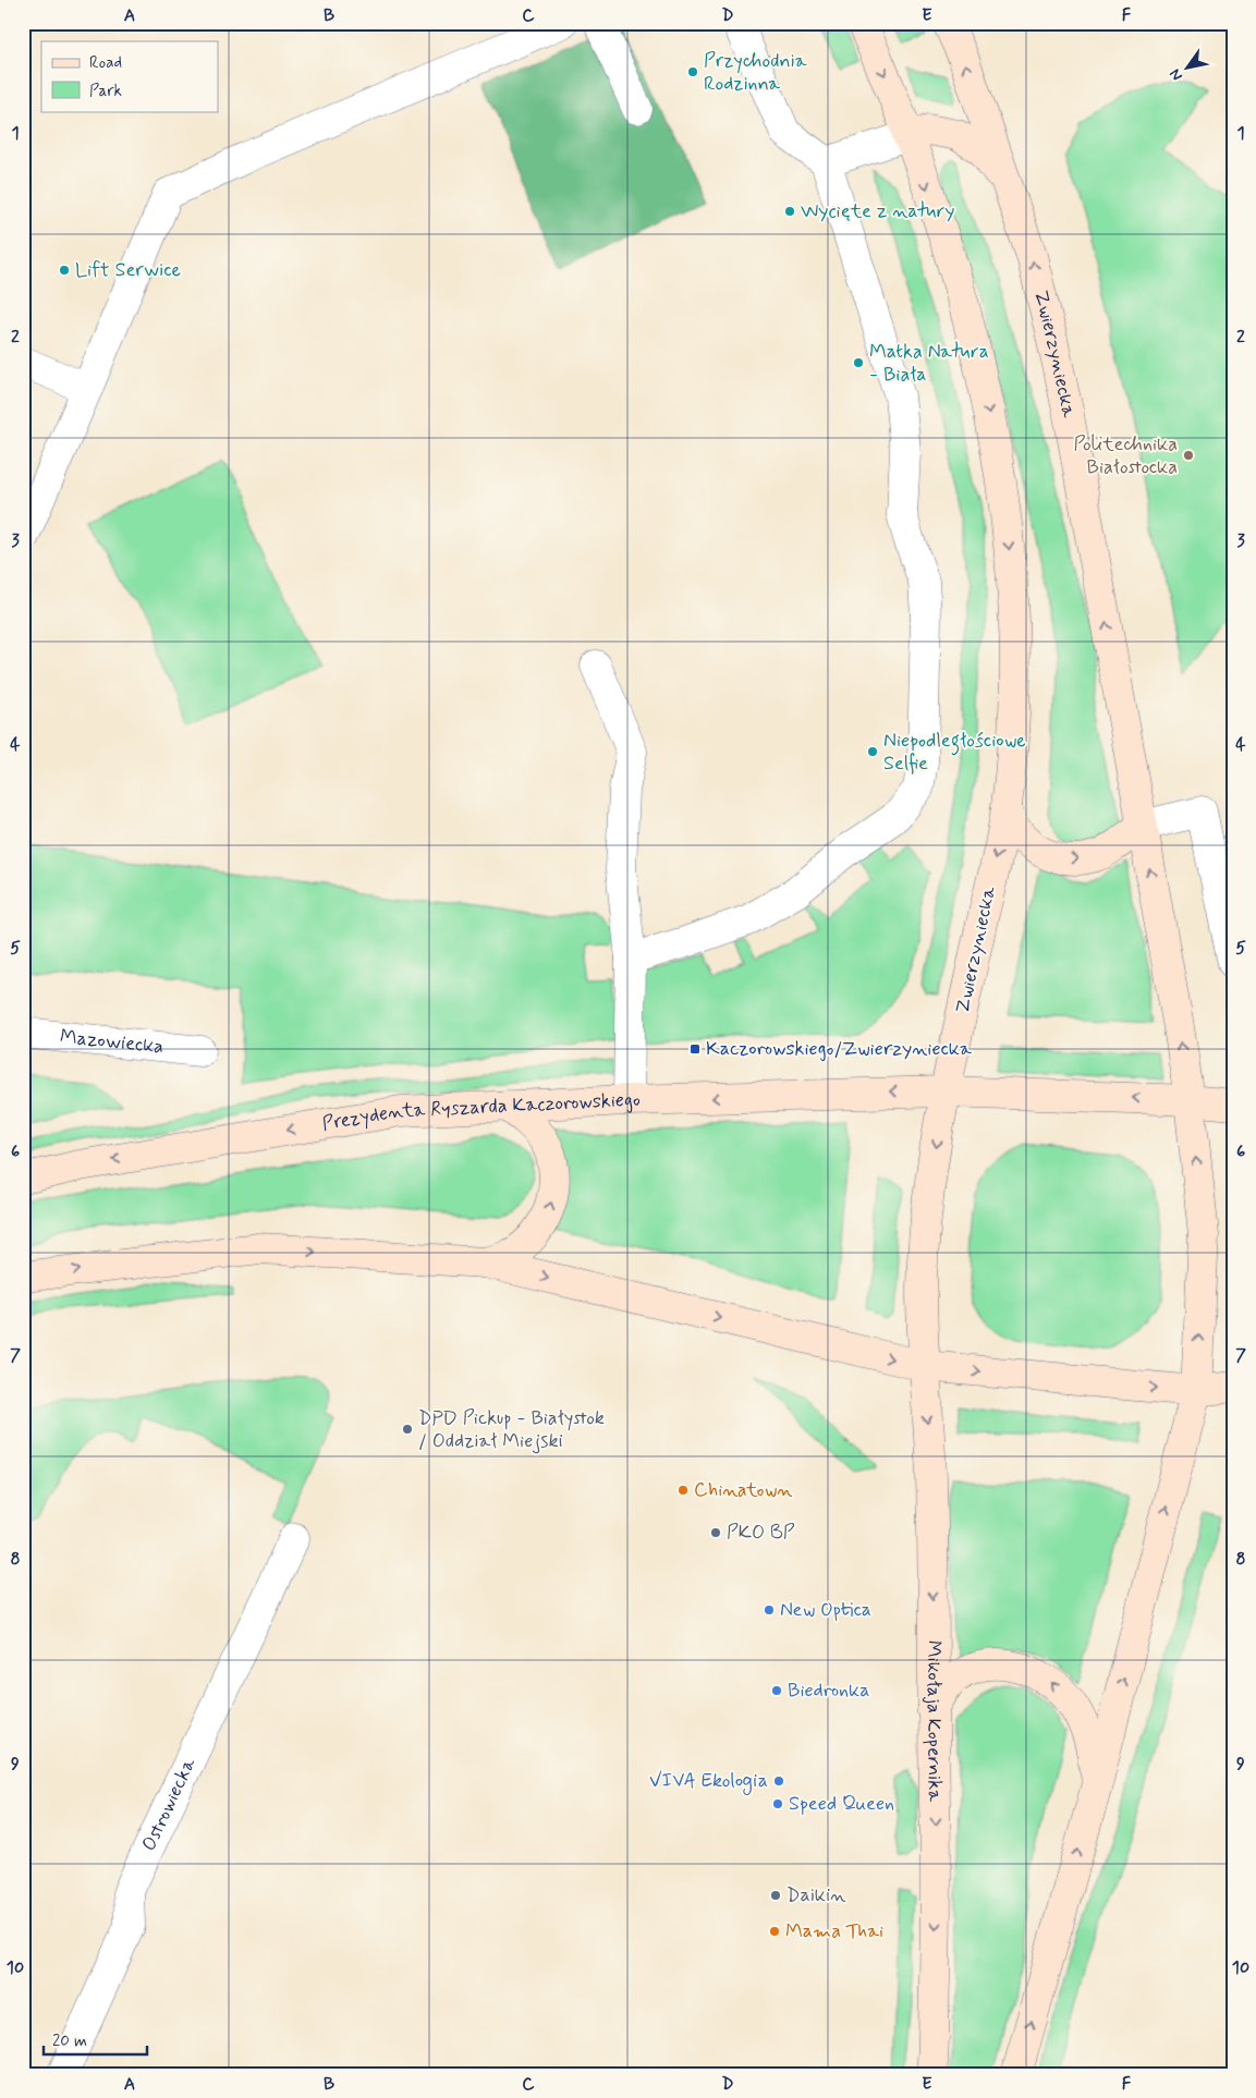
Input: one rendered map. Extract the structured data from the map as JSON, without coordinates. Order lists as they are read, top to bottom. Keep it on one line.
{"streets":{"main road":["Zwierzyniecka","Prezydenta Ryszarda Kaczorowskiego","Mikołaja Kopernika"],"street":["Mazowiecka","Ostrowiecka"]},"crossings":[["Zwierzyniecka","Prezydenta Ryszarda Kaczorowskiego"],["Zwierzyniecka","Mikołaja Kopernika"]],"places":{"other":["Przychodnia Rodzinna","Wycięte z natury","Lift Serwice","Matka Natura - Biała","Politechnika Białostocka","Niepodległościowe Selfie","DPD Pickup - Białystok / Oddział Miejski","Chinatown","PKO BP","New Optica","Biedronka","VIVA Ekologia","Speed Queen","Daikin","Mama Thai"],"transit":["Kaczorowskiego/Zwierzyniecka"]},"legend":["Road","Park"],"scale_bar":"20 m","north":"bottom left","grid":{"columns":["A","B","C","D","E","F"],"rows":["1","2","3","4","5","6","7","8","9","10"]}}
